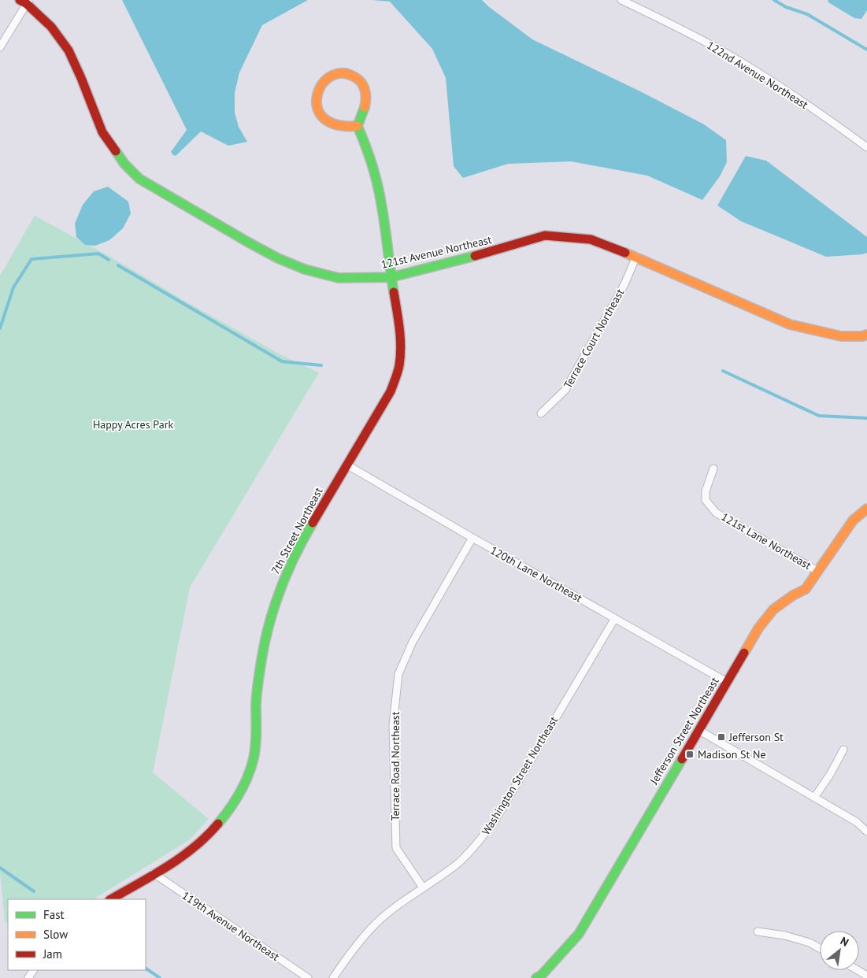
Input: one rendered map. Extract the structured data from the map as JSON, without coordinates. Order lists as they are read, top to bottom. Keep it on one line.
{"streets":{"street":["122nd Avenue Northeast","121st Avenue Northeast","Terrace Court Northeast","7th Street Northeast","121st Lane Northeast","120th Lane Northeast","Jefferson Street Northeast","Terrace Road Northeast","Washington Street Northeast","119th Avenue Northeast"]},"crossings":[["121st Avenue Northeast","Terrace Court Northeast"],["121st Avenue Northeast","7th Street Northeast"],["7th Street Northeast","120th Lane Northeast"],["7th Street Northeast","119th Avenue Northeast"],["121st Lane Northeast","Jefferson Street Northeast"],["120th Lane Northeast","Jefferson Street Northeast"],["120th Lane Northeast","Terrace Road Northeast"],["120th Lane Northeast","Washington Street Northeast"],["Terrace Road Northeast","Washington Street Northeast"]],"parks":["Happy Acres Park"],"places":{"transit":["Jefferson St","Madison St Ne"]},"legend":["Fast","Slow","Jam"],"north":"top right"}
